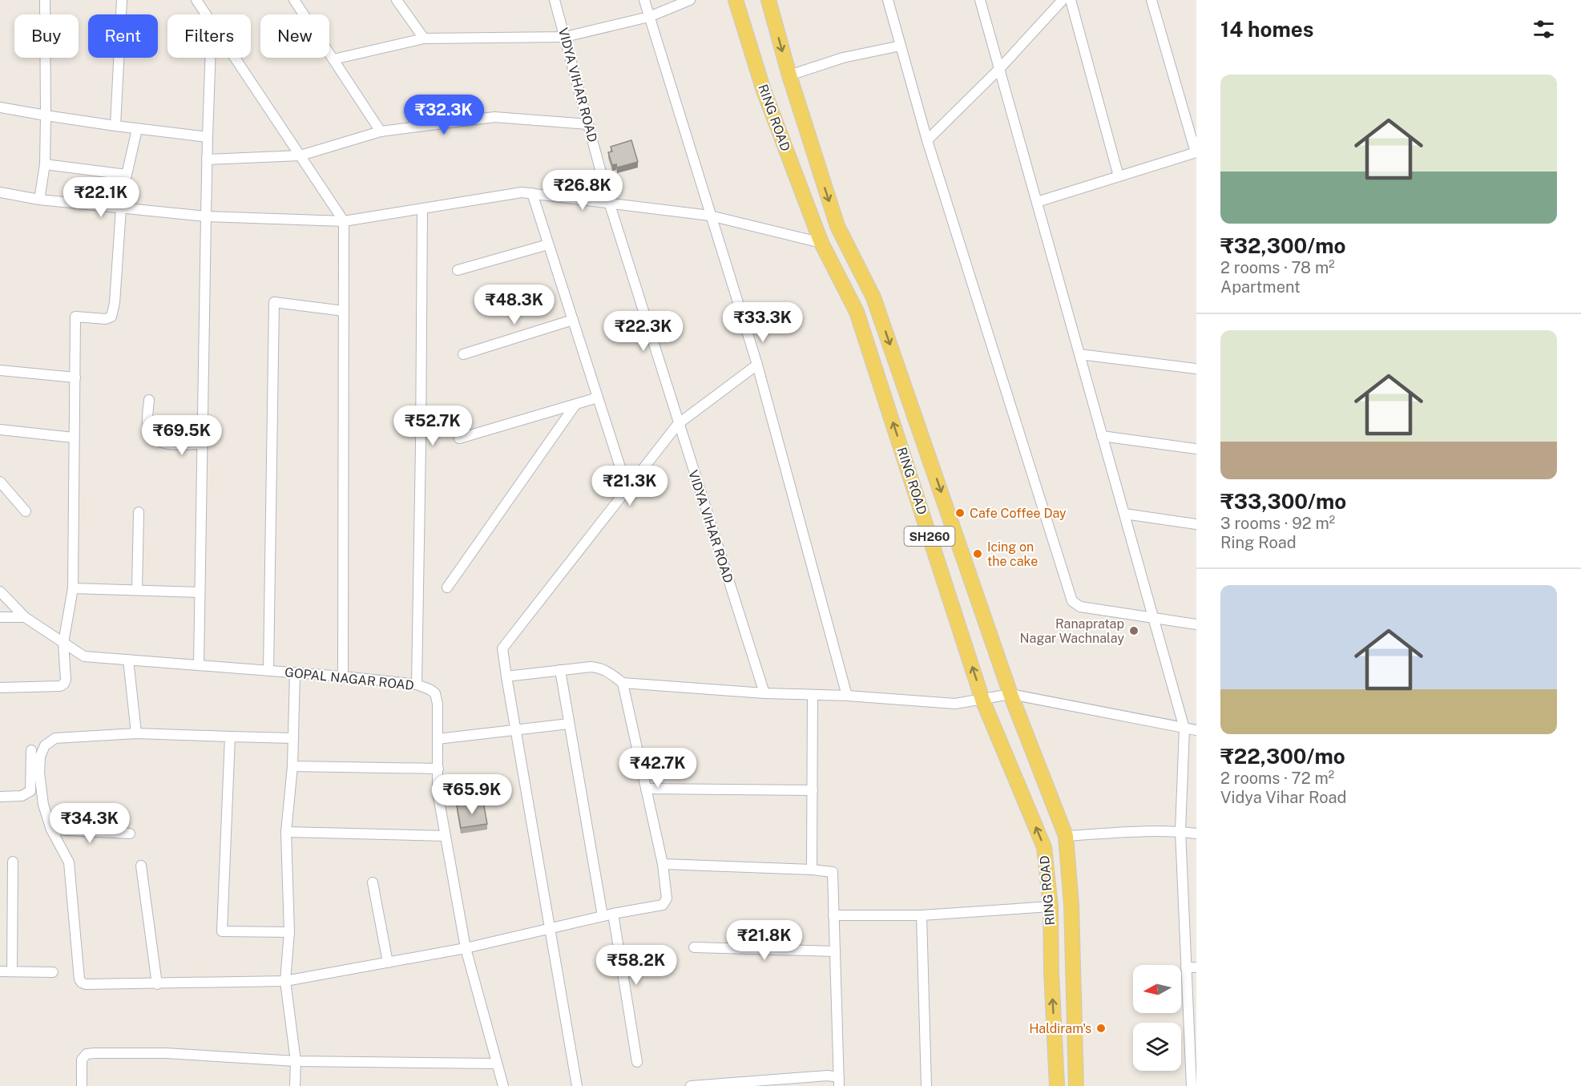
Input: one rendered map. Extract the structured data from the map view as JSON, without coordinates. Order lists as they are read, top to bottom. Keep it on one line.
{"streets":{"main road":["RING ROAD","SH260"],"street":["VIDYA VIHAR ROAD","GOPAL NAGAR ROAD"]},"places":["Cafe Coffee Day","Icing on the cake","Ranapratap Nagar Wachnalay","Haldiram's"],"north":"left","page":{"heading":"14 homes","chip":["Buy","Rent","Filters","New"],"list":[{"name":"₹32,300/mo","note":"2 rooms · 78 m² · Apartment"},{"name":"₹33,300/mo","note":"3 rooms · 92 m² · Ring Road"},{"name":"₹22,300/mo","note":"2 rooms · 72 m² · Vidya Vihar Road"}],"price":["₹32.3K","₹26.8K","₹22.1K","₹48.3K","₹33.3K","₹22.3K","₹52.7K","₹69.5K","₹21.3K","₹42.7K","₹65.9K","₹34.3K","₹21.8K","₹58.2K"]}}
